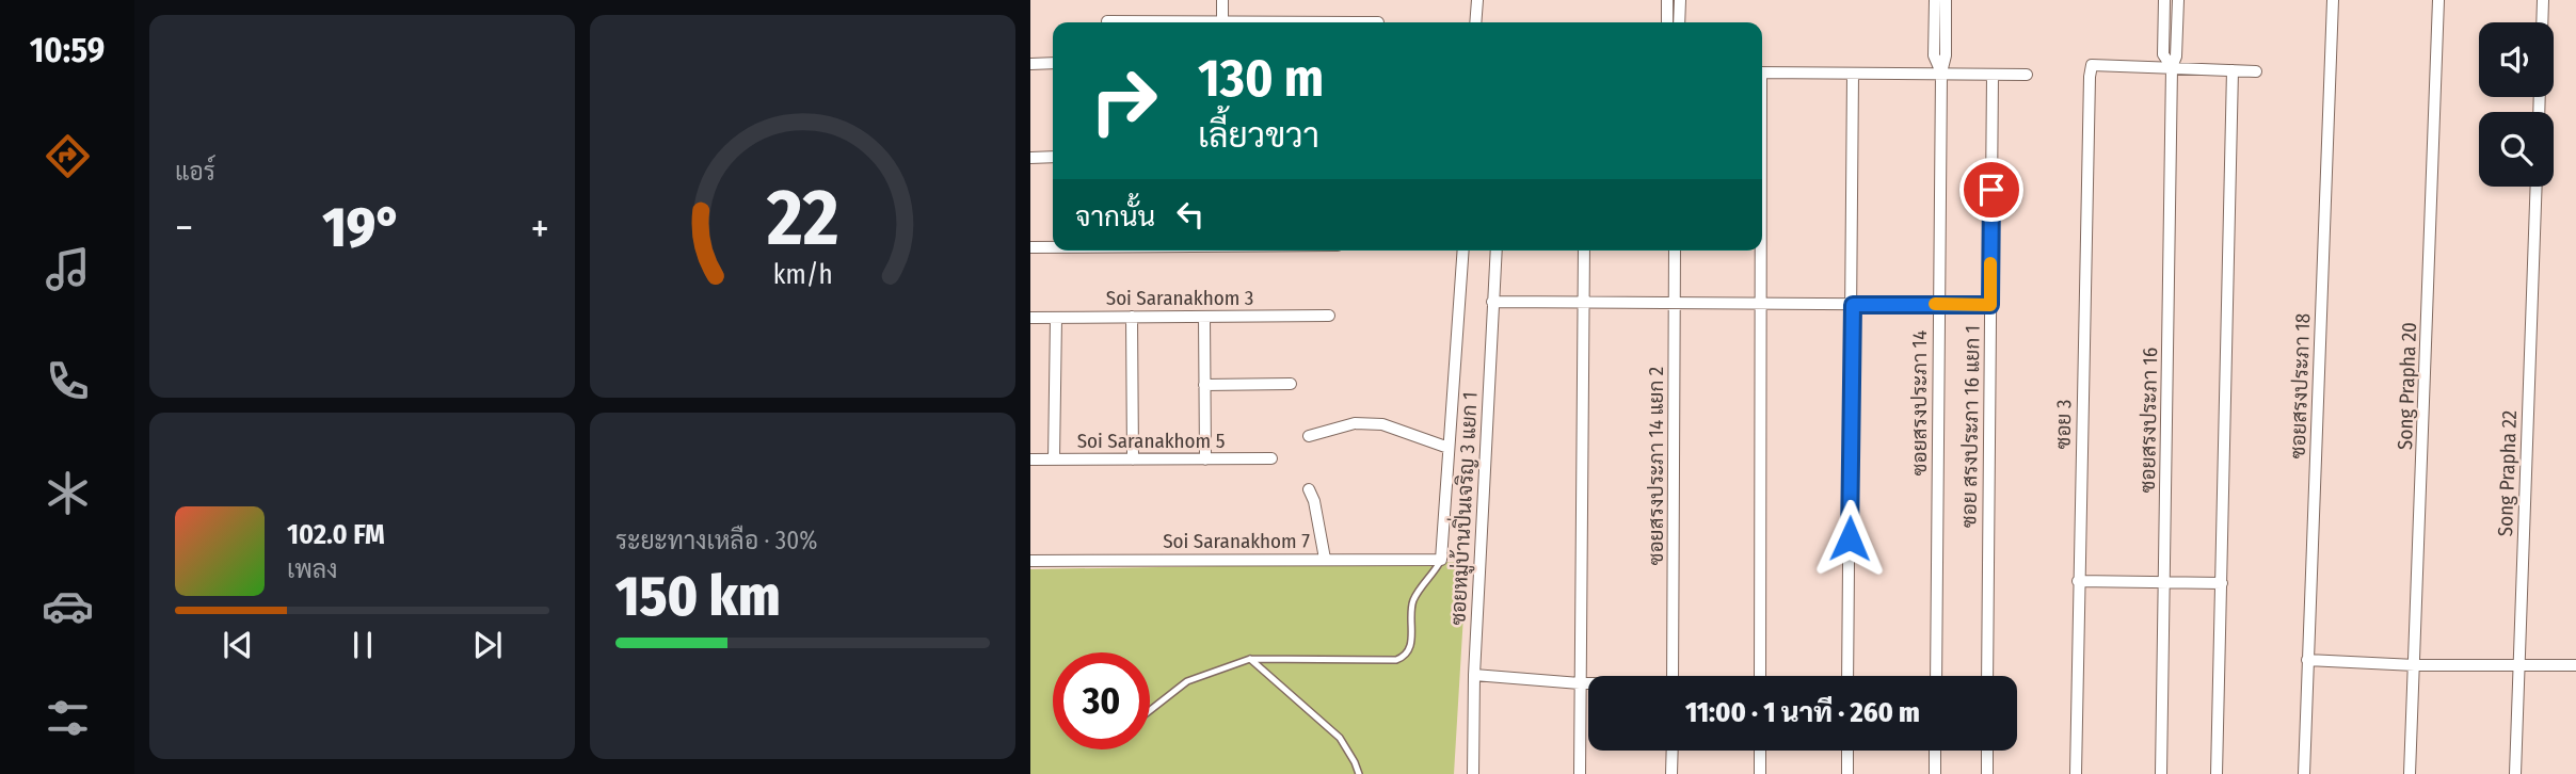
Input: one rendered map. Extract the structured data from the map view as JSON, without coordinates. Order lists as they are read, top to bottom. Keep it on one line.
{"streets":{"street":["Soi Saranakhom 3","ซอยสรงประภา 18","Song Prapha 20","ซอยสรงประภา 14","ซอยสรงประภา 16","ซอย 3","ซอย สรงประภา 16 แยก 1","Soi Saranakhom 5","ซอยสรงประภา 14 แยก 2","Song Prapha 22","ซอยหมู่บ้านปิ่นเจริญ 3 แยก 1","Soi Saranakhom 7"]},"crossings":[["ซอยสรงประภา 16","ซอย 3"]],"page":{"tabs":"10:59","tile":["แอร์",["ระยะทางเหลือ · 30%","150 km"]],"turn":["130 m","เลี้ยวขวา"],"then":"จากนั้น","heat":["−","19°","+"],"song":["102.0 FM","เพลง"],"limit":"30","trip":"11:00 · 1 นาที · 260 m","gauge":["22","km/h"]}}
